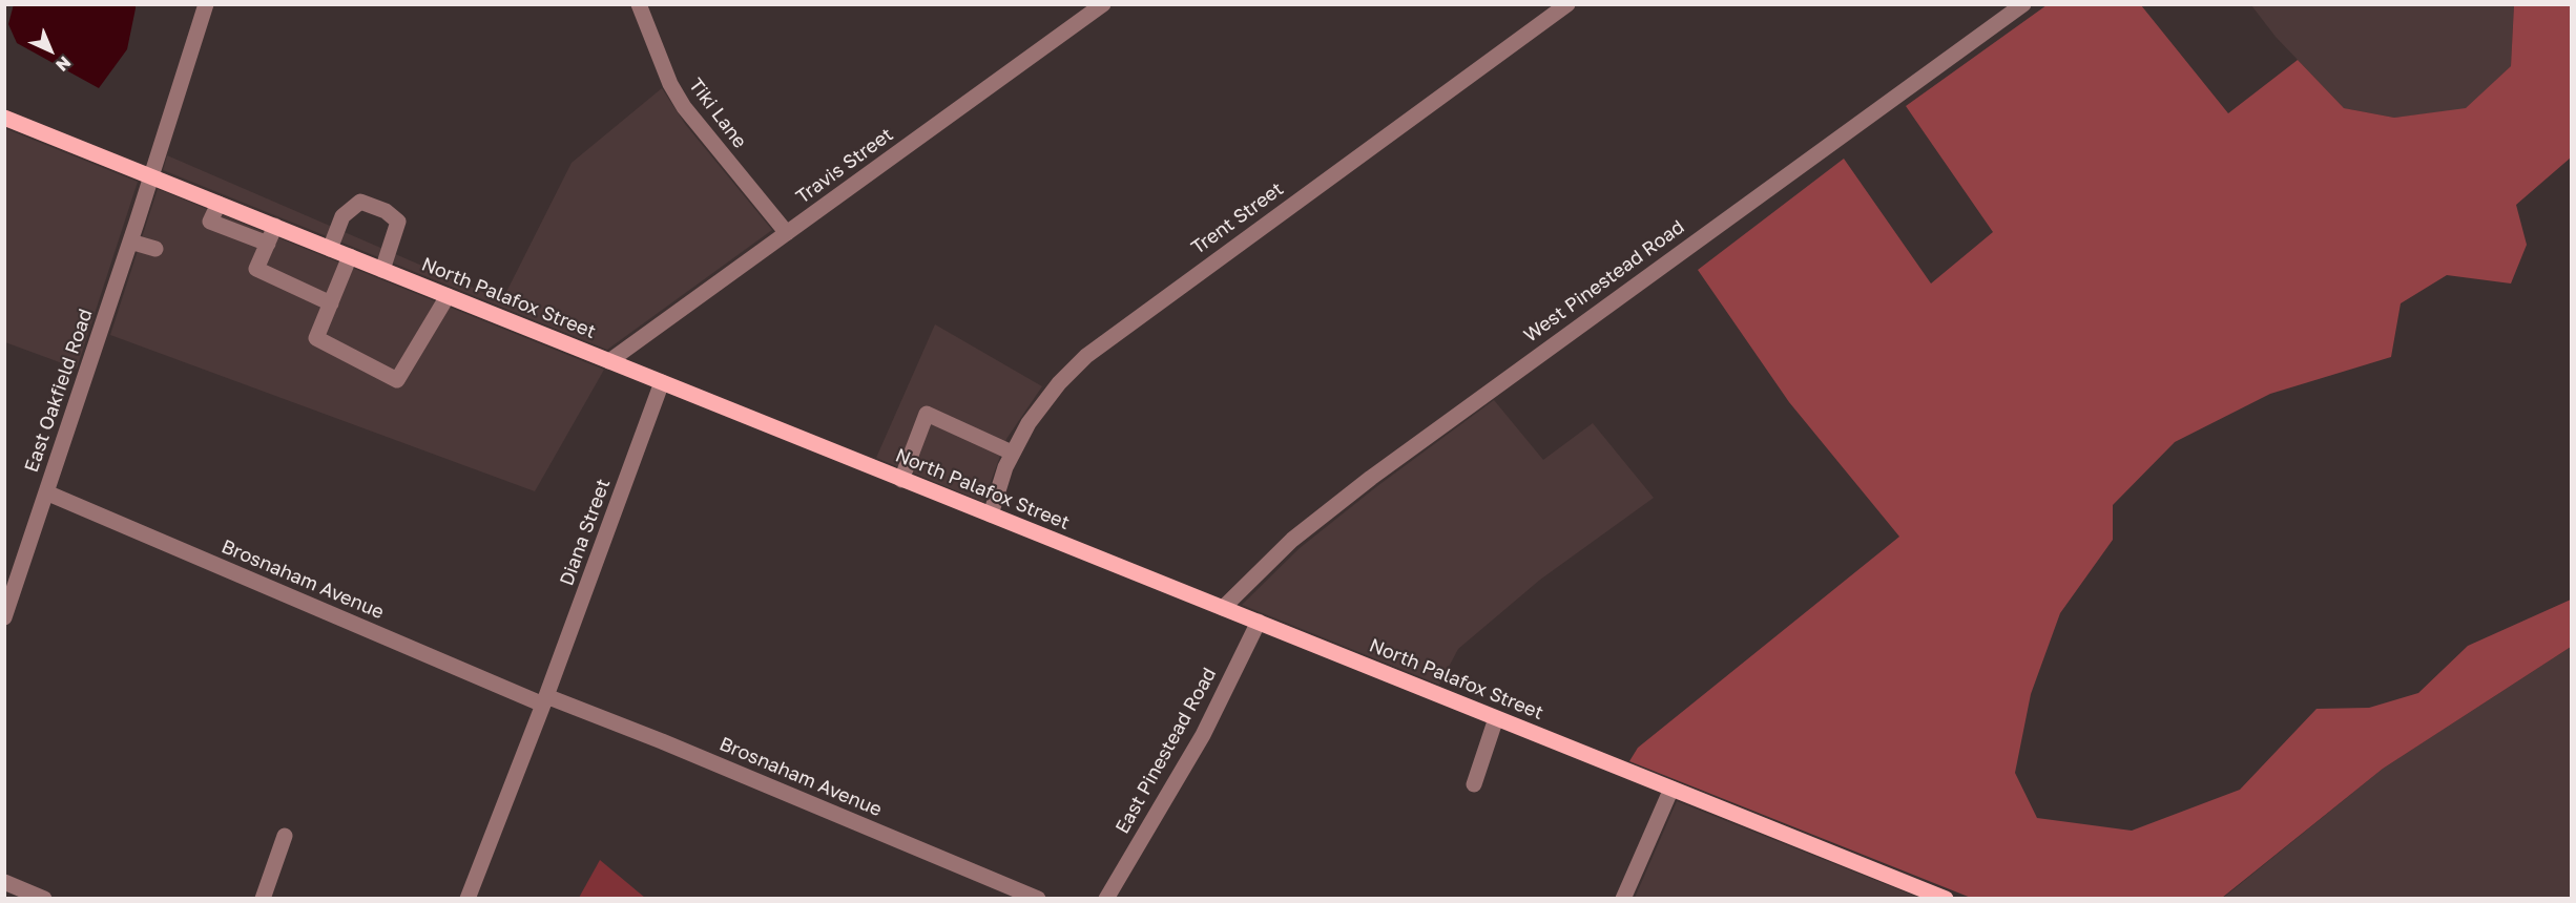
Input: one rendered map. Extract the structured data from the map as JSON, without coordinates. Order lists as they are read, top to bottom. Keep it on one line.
{"streets":{"main road":["North Palafox Street"],"street":["Tiki Lane","Travis Street","Trent Street","West Pinestead Road","East Oakfield Road","Diana Street","Brosnaham Avenue","East Pinestead Road"]},"crossings":[["Tiki Lane","Travis Street"],["Travis Street","North Palafox Street"],["Trent Street","North Palafox Street"],["West Pinestead Road","North Palafox Street"],["North Palafox Street","East Oakfield Road"],["North Palafox Street","Diana Street"],["North Palafox Street","East Pinestead Road"],["East Oakfield Road","Brosnaham Avenue"],["Diana Street","Brosnaham Avenue"]],"north":"bottom right"}
